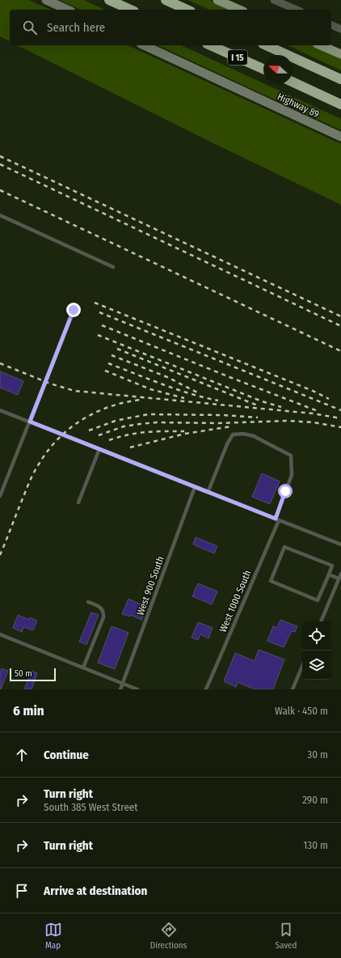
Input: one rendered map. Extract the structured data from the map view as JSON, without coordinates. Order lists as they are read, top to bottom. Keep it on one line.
{"streets":{"highway":["I 15"],"main road":["Highway 89"],"lane":["West 900 South","West 1000 South"]},"scale_bar":"50 m","north":"left","page":{"search":"Search here","scale":"50 m","heading":["6 min","Walk · 450 m"],"list":[["Continue","30 m"],["Turn right","South 385 West Street","290 m"],["Turn right","130 m"],"Arrive at destination"],"nav":["Map","Directions","Saved"]}}
